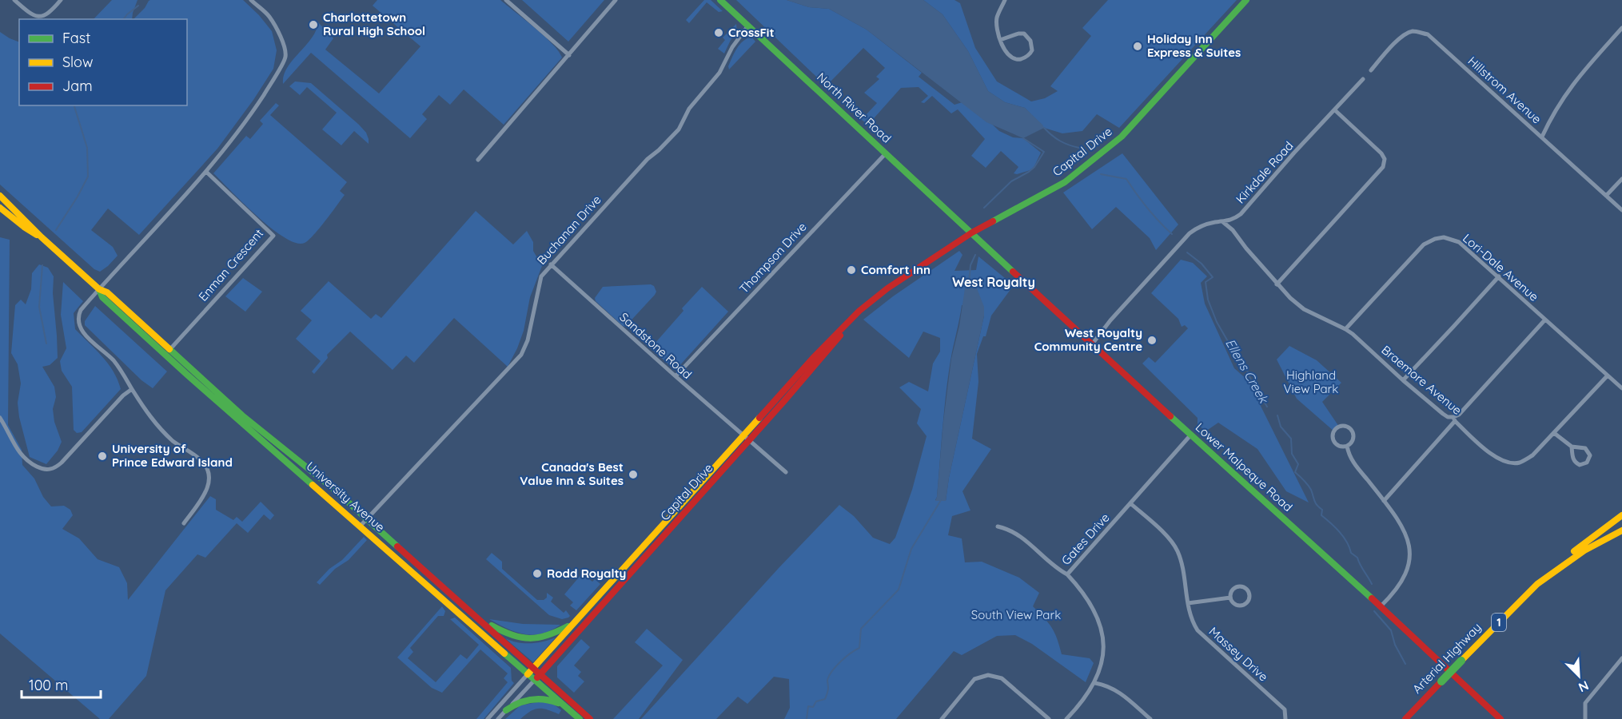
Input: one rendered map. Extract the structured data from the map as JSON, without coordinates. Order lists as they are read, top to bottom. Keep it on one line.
{"streets":{"main road":["North River Road","Capital Drive","Lower Malpeque Road","University Avenue","1","Arterial Highway"],"street":["Hillstrom Avenue","Kirkdale Road","Buchanan Drive","Thompson Drive","Enman Crescent","Lori-Dale Avenue","Sandstone Road","Braemore Avenue","Gates Drive","Massey Drive"]},"crossings":[["North River Road","Capital Drive"],["North River Road","Buchanan Drive"],["North River Road","Thompson Drive"],["North River Road","Lower Malpeque Road"],["Capital Drive","Sandstone Road"],["Capital Drive","Lower Malpeque Road"],["Capital Drive","University Avenue"],["Kirkdale Road","Braemore Avenue"],["Kirkdale Road","Lower Malpeque Road"],["Buchanan Drive","Sandstone Road"],["Buchanan Drive","University Avenue"],["Thompson Drive","Sandstone Road"],["Enman Crescent","University Avenue"],["Lori-Dale Avenue","Braemore Avenue"],["Lower Malpeque Road","Gates Drive"],["Gates Drive","Massey Drive"]],"districts":["West Royalty"],"water":["Ellens Creek"],"parks":["Highland View Park","South View Park"],"places":["Charlottetown Rural High School","CrossFit","Holiday Inn Express & Suites","Comfort Inn","West Royalty Community Centre","University of Prince Edward Island","Canada's Best Value Inn & Suites","Rodd Royalty"],"legend":["Fast","Slow","Jam"],"scale_bar":"100 m","north":"bottom right"}
